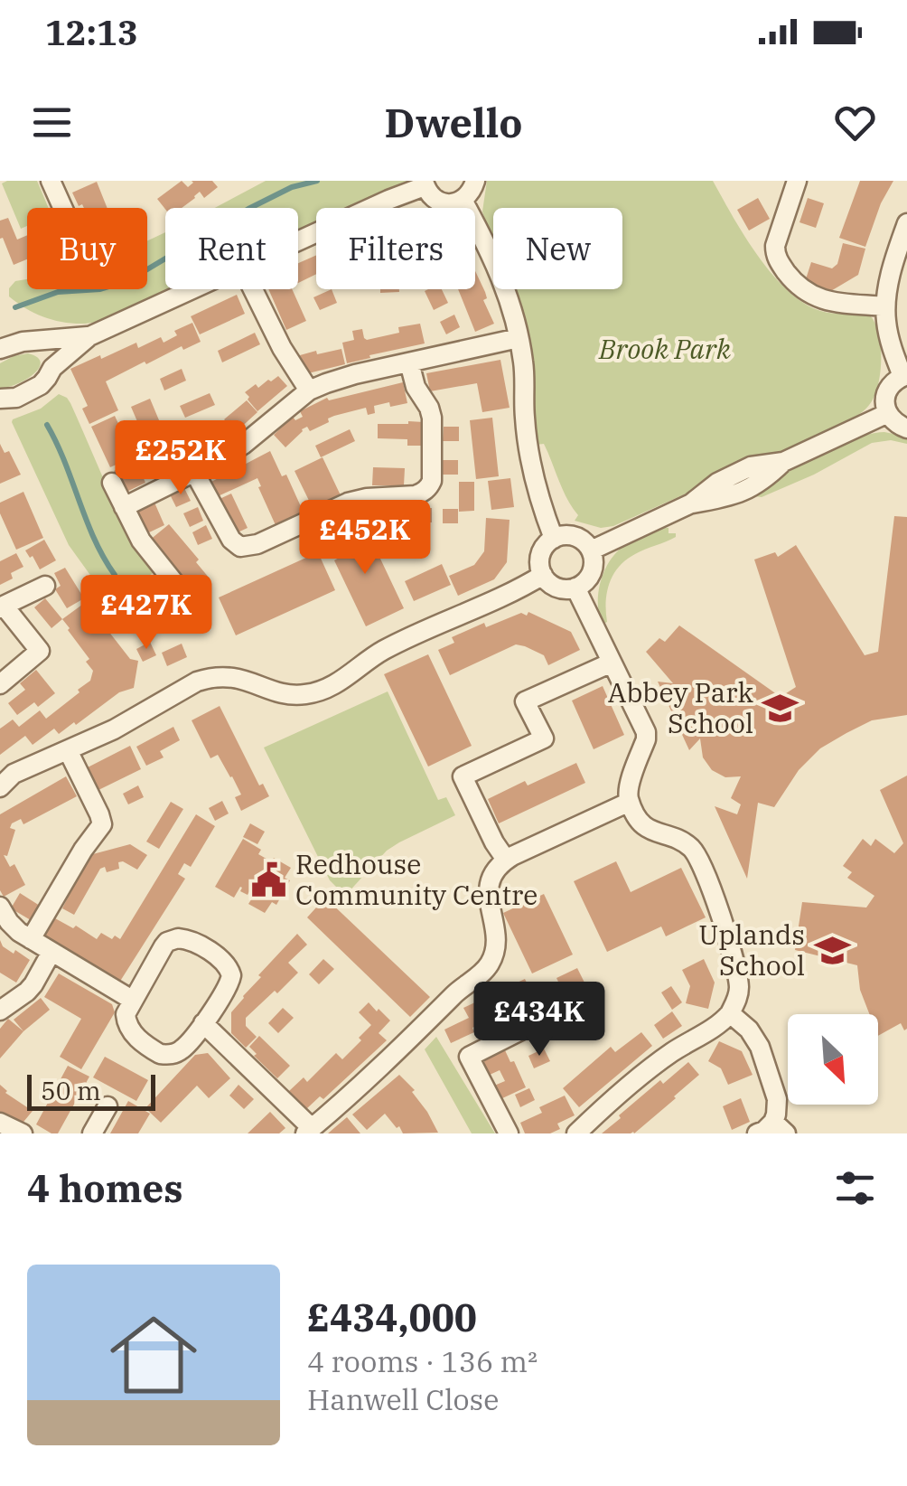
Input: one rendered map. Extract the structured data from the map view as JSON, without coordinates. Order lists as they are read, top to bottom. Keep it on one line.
{"parks":["Brook Park"],"places":{"school or university":["Abbey Park School","Uplands School"],"public building":["Redhouse Community Centre"]},"scale_bar":"50 m","north":"bottom right","page":{"status":"12:13","header":"Dwello","chip":["Buy","Rent","Filters","New"],"price":["£252K","£452K","£427K","£434K"],"scale":"50 m","heading":"4 homes","list":[{"name":"£434,000","note":"4 rooms · 136 m² · Hanwell Close"}]}}
